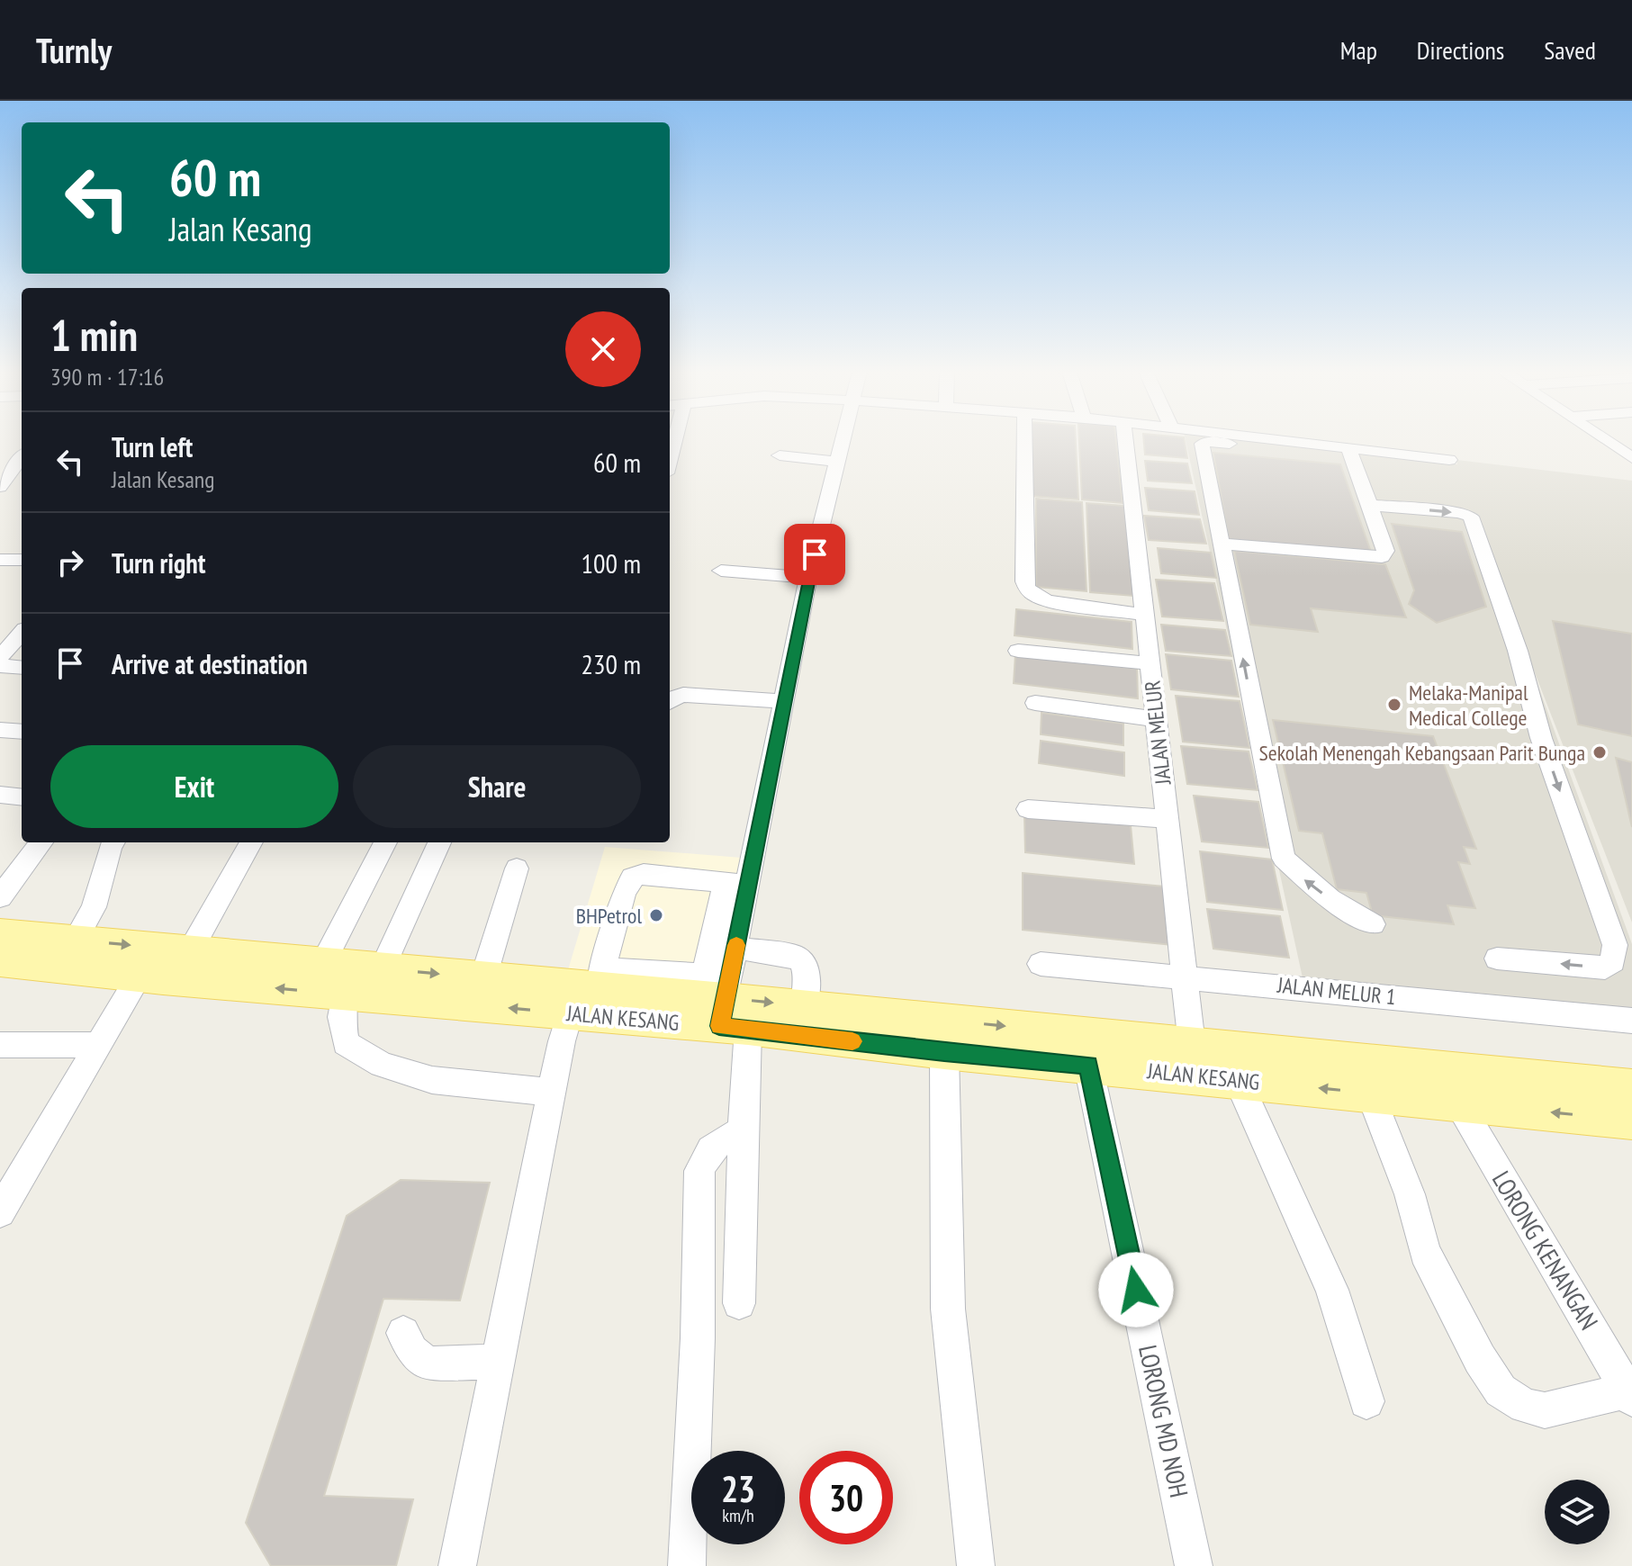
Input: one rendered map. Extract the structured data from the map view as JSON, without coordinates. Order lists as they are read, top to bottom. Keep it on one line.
{"streets":{"main road":["JALAN KESANG"],"street":["JALAN MELUR","JALAN MELUR 1","LORONG KENANGAN","LORONG MD NOH"]},"crossings":[["JALAN MELUR","JALAN MELUR 1"],["JALAN MELUR","JALAN KESANG"],["JALAN KESANG","LORONG KENANGAN"],["JALAN KESANG","LORONG MD NOH"]],"places":["Melaka-Manipal Medical College","Sekolah Menengah Kebangsaan Parit Bunga","BHPetrol"],"page":{"header":"Turnly","nav":["Map","Directions","Saved"],"turn":["60 m","Jalan Kesang"],"heading":["1 min","390 m · 17:16"],"list":[{"name":"Turn left","note":"Jalan Kesang","value":"60 m"},{"name":"Turn right","value":"100 m"},{"name":"Arrive at destination","value":"230 m"}],"buttons":["Exit","Share"],"speed":"23 km/h","limit":"30"}}
